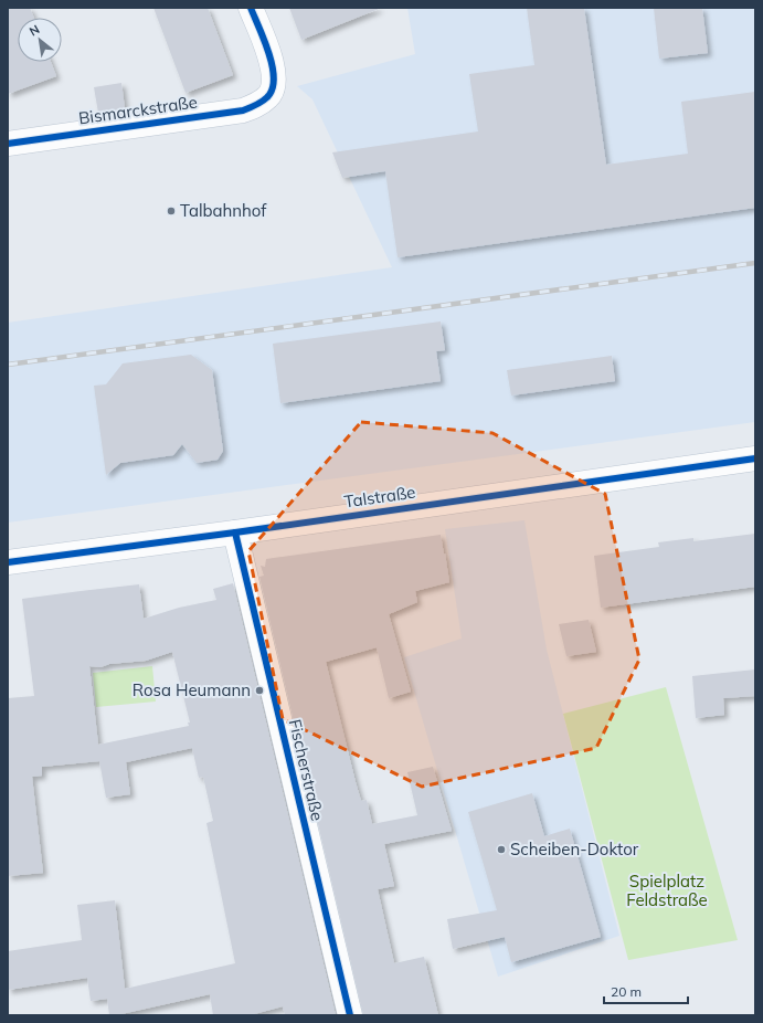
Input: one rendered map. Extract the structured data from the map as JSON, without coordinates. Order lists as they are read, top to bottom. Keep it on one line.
{"streets":{"street":["Bismarckstraße","Talstraße","Fischerstraße"]},"crossings":[["Talstraße","Fischerstraße"]],"parks":["Spielplatz Feldstraße"],"places":["Talbahnhof","Rosa Heumann","Scheiben-Doktor"],"scale_bar":"20 m","north":"top left"}
